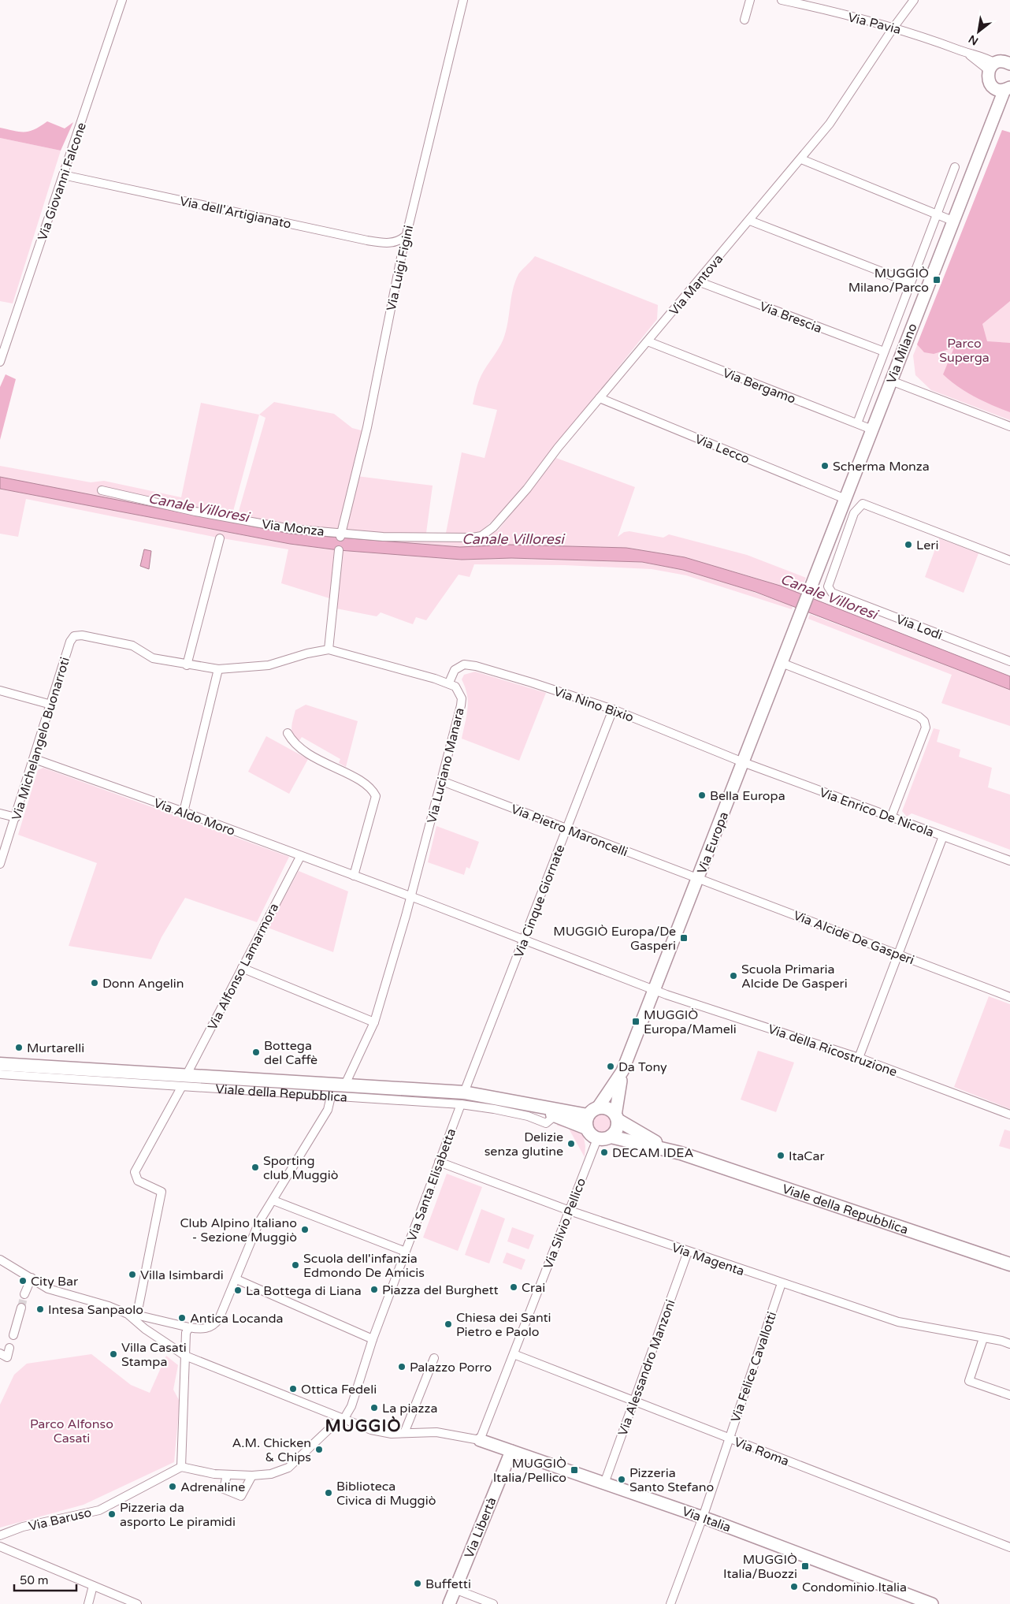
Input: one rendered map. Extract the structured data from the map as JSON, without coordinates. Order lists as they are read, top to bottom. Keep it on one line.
{"streets":{"main road":["Viale della Repubblica"],"street":["Via Pavia","Via Giovanni Falcone","Via dell'Artigianato","Via Luigi Figini","Via Mantova","Via Brescia","Via Milano","Via Bergamo","Via Lecco","Via Monza","Via Lodi","Via Nino Bixio","Via Michelangelo Buonarroti","Via Luciano Manara","Via Enrico De Nicola","Via Aldo Moro","Via Pietro Maroncelli","Via Europa","Via Cinque Giornate","Via Alcide De Gasperi","Via Alfonso Lamarmora","Via della Ricostruzione","Via Santa Elisabetta","Via Silvio Pellico","Via Magenta","Via Felice Cavallotti","Via Alessandro Manzoni","Via Roma","Via Baruso","Via Italia","Via Libertà"]},"crossings":[["Via Pavia","Via Mantova"],["Via Giovanni Falcone","Via dell'Artigianato"],["Via dell'Artigianato","Via Luigi Figini"],["Via Luigi Figini","Via Monza"],["Via Mantova","Via Brescia"],["Via Mantova","Via Bergamo"],["Via Mantova","Via Lecco"],["Via Mantova","Via Monza"],["Via Brescia","Via Milano"],["Via Milano","Via Bergamo"],["Via Milano","Via Lecco"],["Via Milano","Via Europa"],["Via Nino Bixio","Via Luciano Manara"],["Via Nino Bixio","Via Enrico De Nicola"],["Via Nino Bixio","Via Europa"],["Via Nino Bixio","Via Cinque Giornate"],["Via Michelangelo Buonarroti","Via Aldo Moro"],["Via Luciano Manara","Via Aldo Moro"],["Via Luciano Manara","Via Pietro Maroncelli"],["Via Luciano Manara","Viale della Repubblica"],["Via Enrico De Nicola","Via Europa"],["Via Aldo Moro","Via Cinque Giornate"],["Via Aldo Moro","Via Alfonso Lamarmora"],["Via Aldo Moro","Via della Ricostruzione"],["Via Pietro Maroncelli","Via Europa"],["Via Pietro Maroncelli","Via Cinque Giornate"],["Via Pietro Maroncelli","Via Alcide De Gasperi"],["Via Europa","Via Alcide De Gasperi"],["Via Europa","Via della Ricostruzione"],["Via Europa","Viale della Repubblica"],["Via Europa","Via Silvio Pellico"],["Via Cinque Giornate","Via della Ricostruzione"],["Via Cinque Giornate","Viale della Repubblica"],["Via Cinque Giornate","Via Santa Elisabetta"],["Via Alfonso Lamarmora","Viale della Repubblica"],["Viale della Repubblica","Via Santa Elisabetta"],["Viale della Repubblica","Via Silvio Pellico"],["Via Santa Elisabetta","Via Magenta"],["Via Silvio Pellico","Via Magenta"],["Via Silvio Pellico","Via Roma"],["Via Silvio Pellico","Via Italia"],["Via Magenta","Via Felice Cavallotti"],["Via Magenta","Via Alessandro Manzoni"],["Via Felice Cavallotti","Via Roma"],["Via Felice Cavallotti","Via Italia"],["Via Alessandro Manzoni","Via Roma"],["Via Alessandro Manzoni","Via Italia"],["Via Italia","Via Libertà"]],"districts":["MUGGIÒ"],"water":["Canale Villoresi"],"parks":["Parco Superga","Parco Alfonso Casati"],"places":{"transit":["MUGGIÒ Milano/Parco","MUGGIÒ Europa/De Gasperi","MUGGIÒ Europa/Mameli","MUGGIÒ Italia/Pellico","MUGGIÒ Italia/Buozzi"],"other":["Scherma Monza","Leri","Bella Europa","Scuola Primaria Alcide De Gasperi","Donn Angelin","Murtarelli","Bottega del Caffè","Da Tony","Delizie senza glutine","DECAM IDEA","ItaCar","Sporting club Muggiò","Club Alpino Italiano - Sezione Muggiò","Scuola dell'infanzia Edmondo De Amicis","Villa Isimbardi","City Bar","Crai","Piazza del Burghett","La Bottega di Liana","Intesa Sanpaolo","Antica Locanda","Chiesa dei Santi Pietro e Paolo","Villa Casati Stampa","Palazzo Porro","Ottica Fedeli","La piazza","A.M. Chicken & Chips","Pizzeria Santo Stefano","Adrenaline","Biblioteca Civica di Muggiò","Pizzeria da asporto Le piramidi","Buffetti","Condominio Italia"]},"scale_bar":"50 m","north":"bottom left"}
